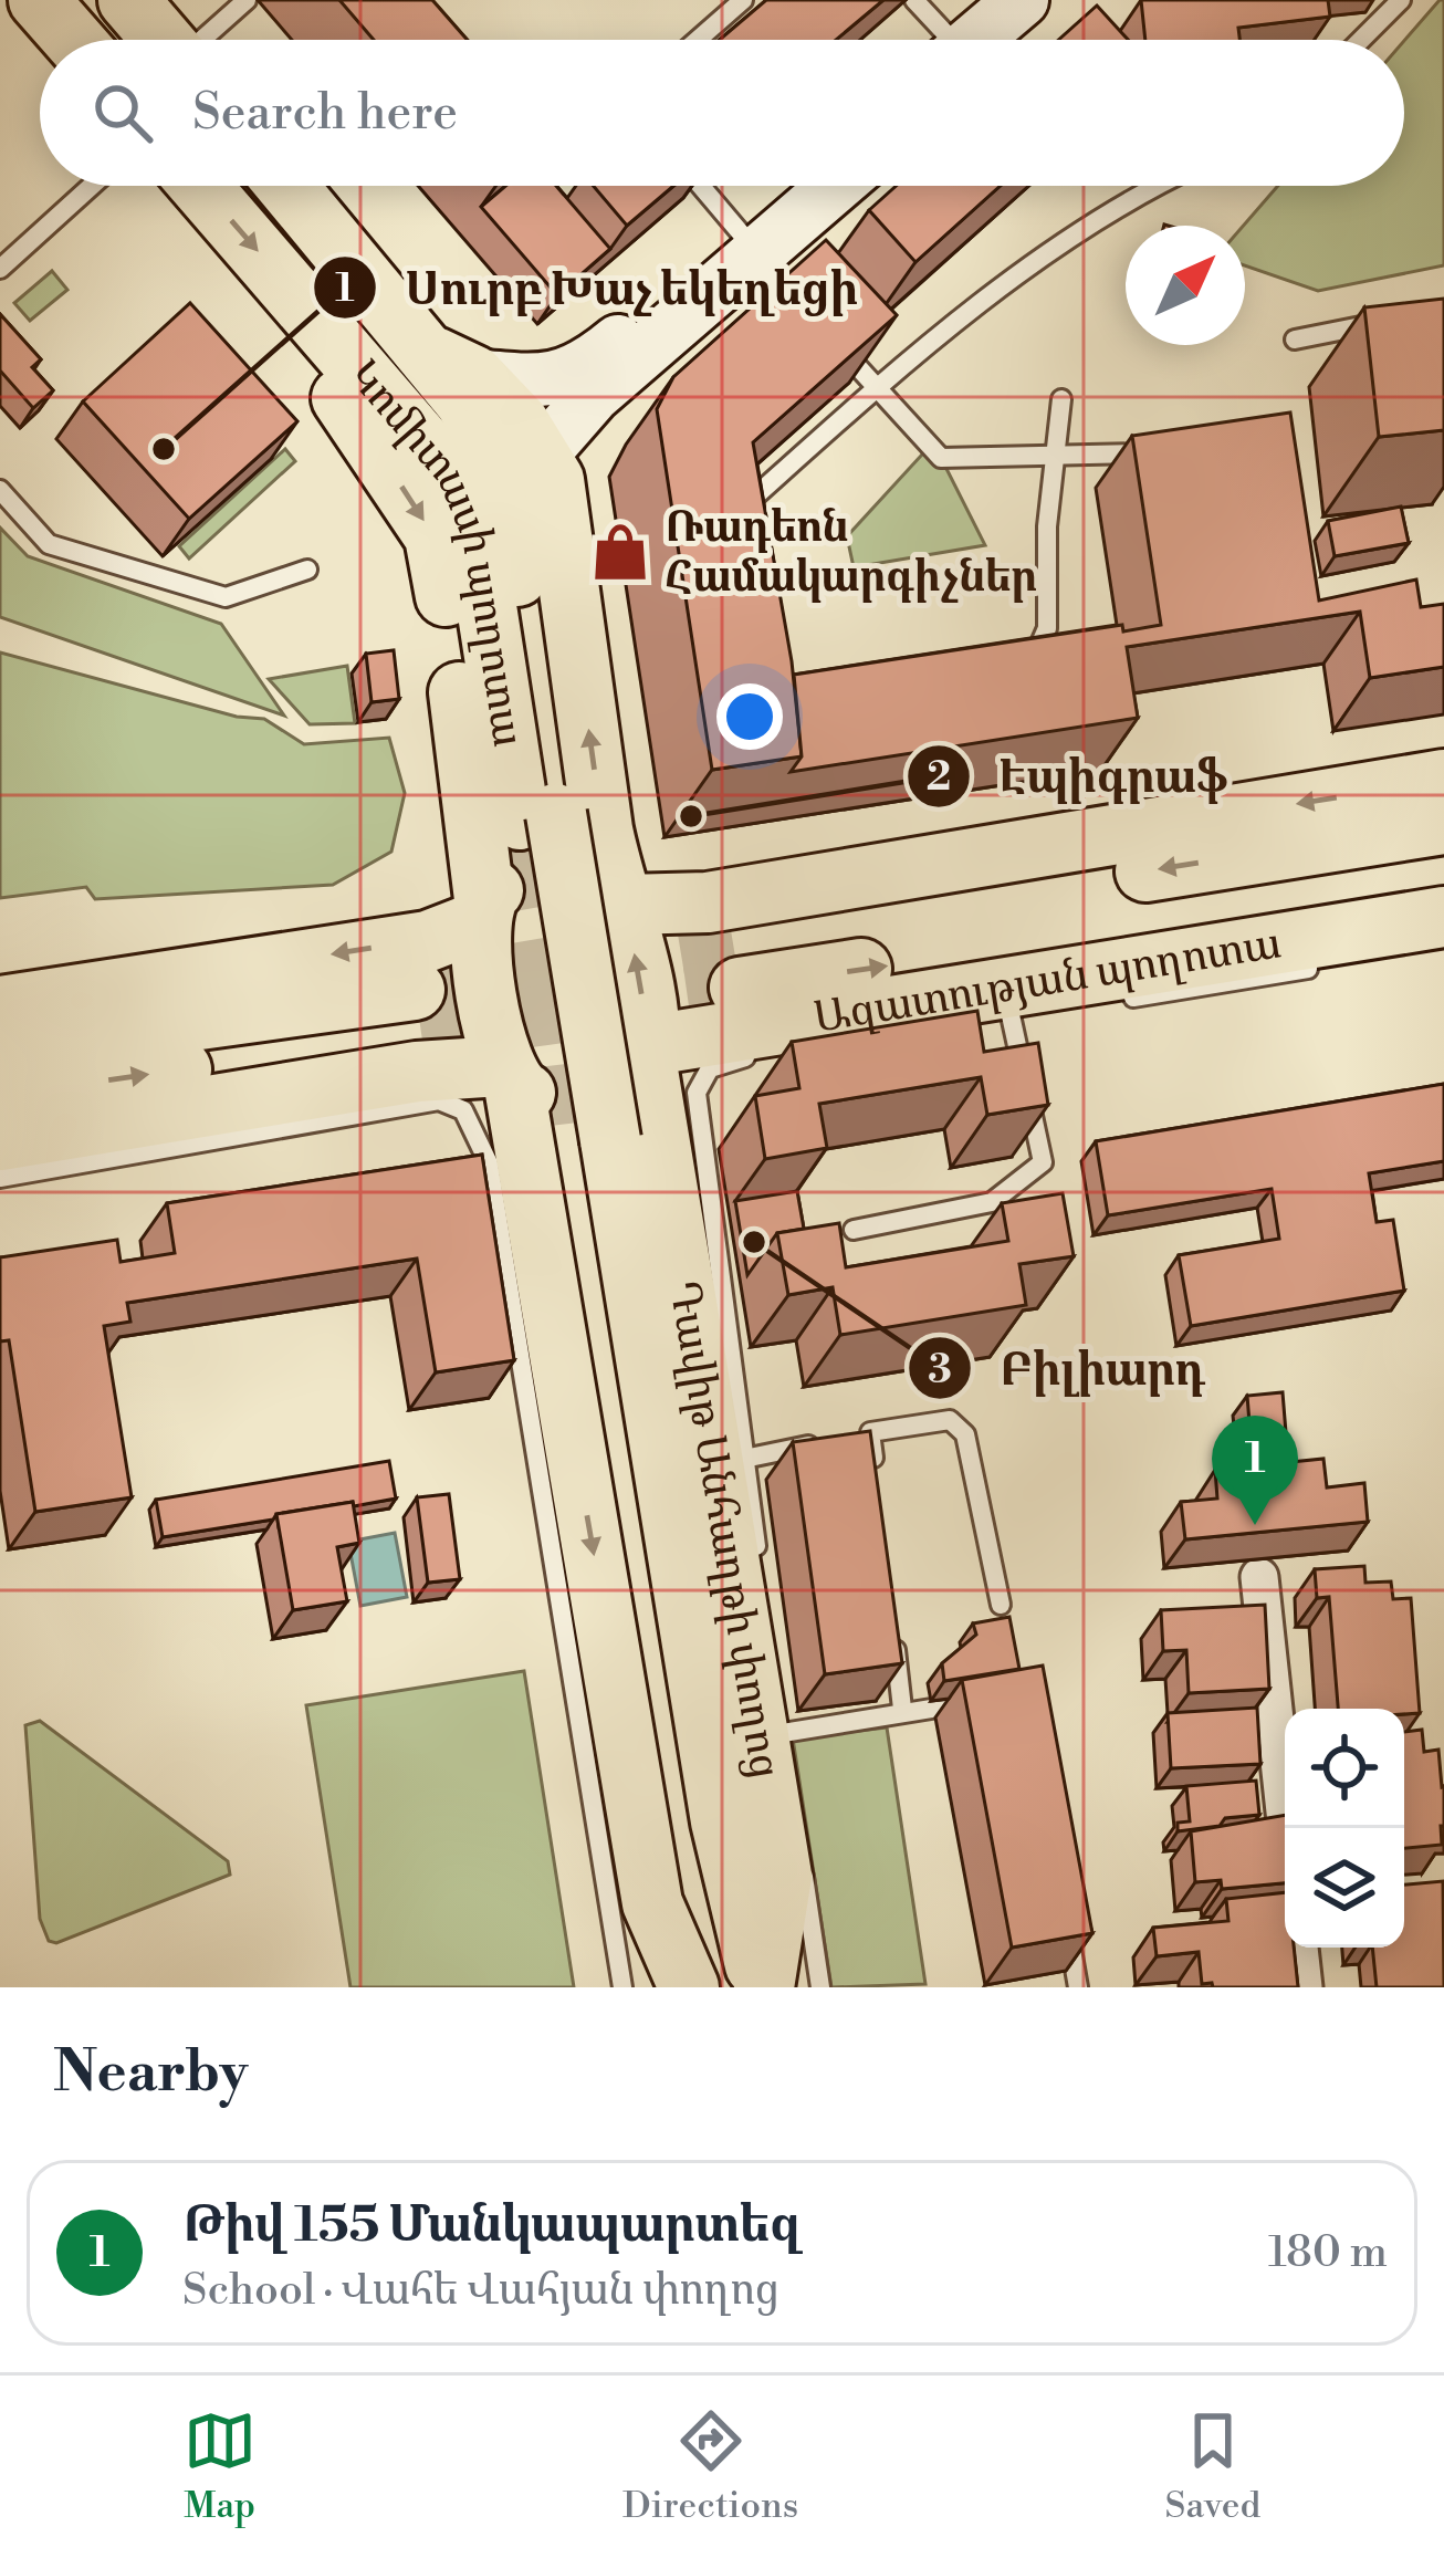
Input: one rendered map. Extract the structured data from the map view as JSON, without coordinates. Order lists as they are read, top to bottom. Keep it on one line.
{"streets":{"main road":["Կոմիտասի պողոտա","Ազատության պողոտա","Դավիթ Անհաղթի փողոց"]},"crossings":[["Կոմիտասի պողոտա","Ազատության պողոտա"],["Կոմիտասի պողոտա","Դավիթ Անհաղթի փողոց"],["Ազատության պողոտա","Դավիթ Անհաղթի փողոց"]],"places":{"other":["Սուրբ Խաչ եկեղեցի","Էպիգրաֆ","Բիլիարդ"],"shop":["Ռադեոն Համակարգիչներ"]},"north":"top right","page":{"search":"Search here","pins":"1","heading":"Nearby","list":[{"mark":"1","name":"Թիվ 155 Մանկապարտեզ","note":"School · Վահե Վահյան փողոց","value":"180 m"}],"nav":["Map","Directions","Saved"]}}
